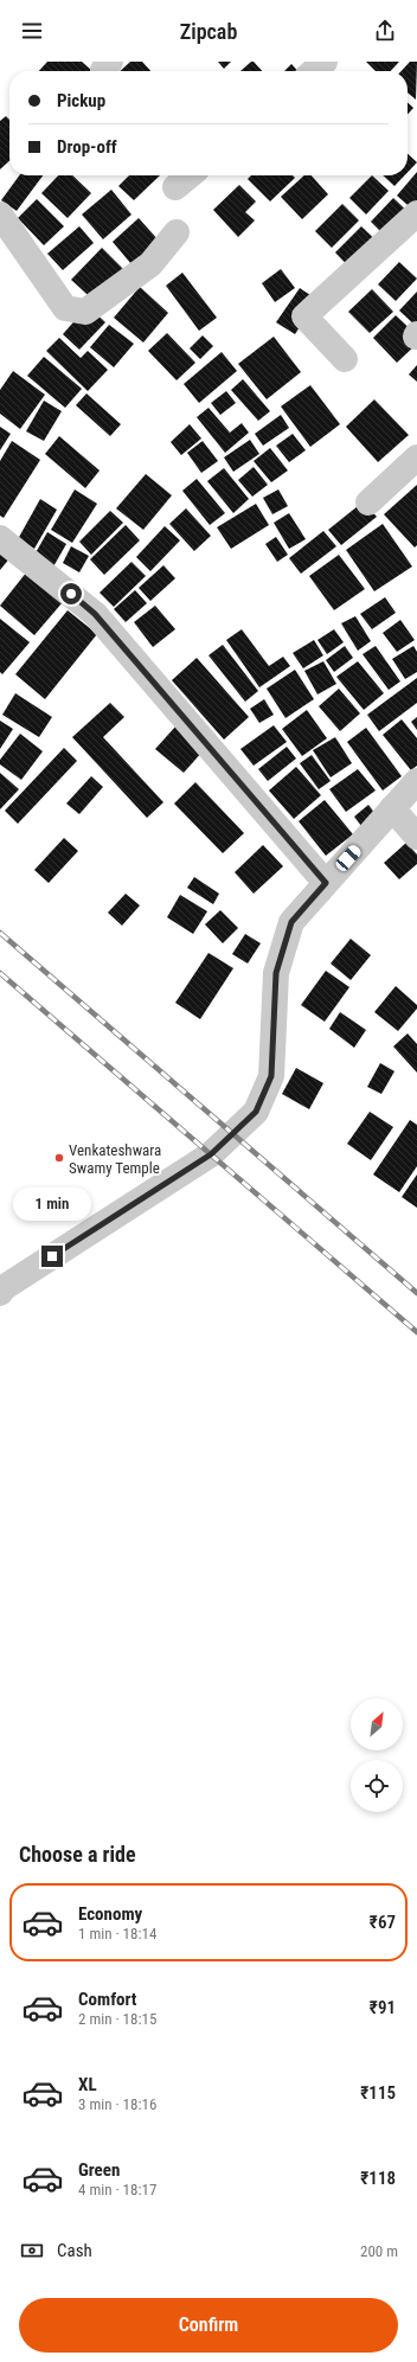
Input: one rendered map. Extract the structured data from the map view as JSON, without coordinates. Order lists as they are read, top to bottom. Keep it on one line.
{"places":["Venkateshwara Swamy Temple"],"north":"top right","page":{"header":"Zipcab","banner":["Pickup","Drop-off"],"bubble":"1 min","heading":"Choose a ride","list":[{"name":"Economy","note":"1 min · 18:14","value":"₹67"},{"name":"Comfort","note":"2 min · 18:15","value":"₹91"},{"name":"XL","note":"3 min · 18:16","value":"₹115"},{"name":"Green","note":"4 min · 18:17","value":"₹118"}],"pay":["Cash","200 m"],"buttons":"Confirm"}}
